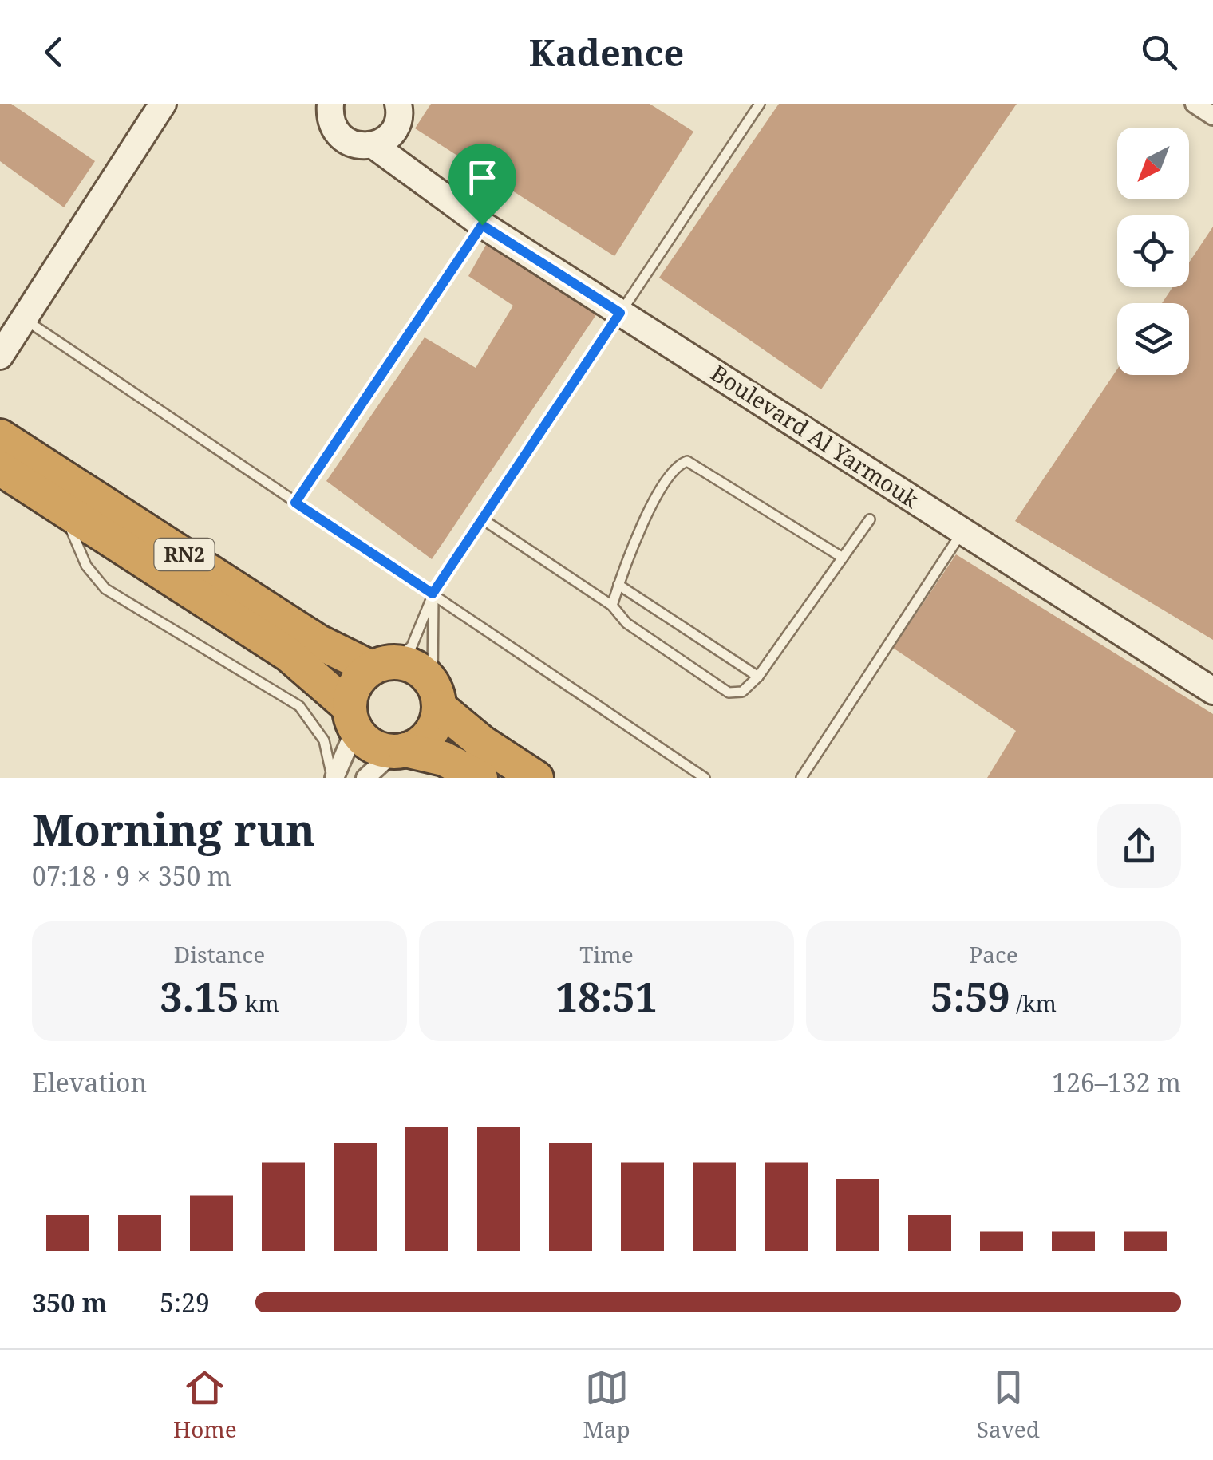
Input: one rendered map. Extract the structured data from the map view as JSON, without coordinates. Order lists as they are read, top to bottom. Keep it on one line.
{"streets":{"highway":["RN2"],"street":["Boulevard Al Yarmouk"]},"north":"bottom left","page":{"header":"Kadence","heading":["Morning run","07:18 · 9 × 350 m"],"stats":[["Distance","3.15 km"],["Time","18:51"],["Pace","5:59 /km"]],"chart":["Elevation","126–132 m"],"list":[{"name":"350 m","note":"5:29"}],"tabs":["Home","Map","Saved"]}}
